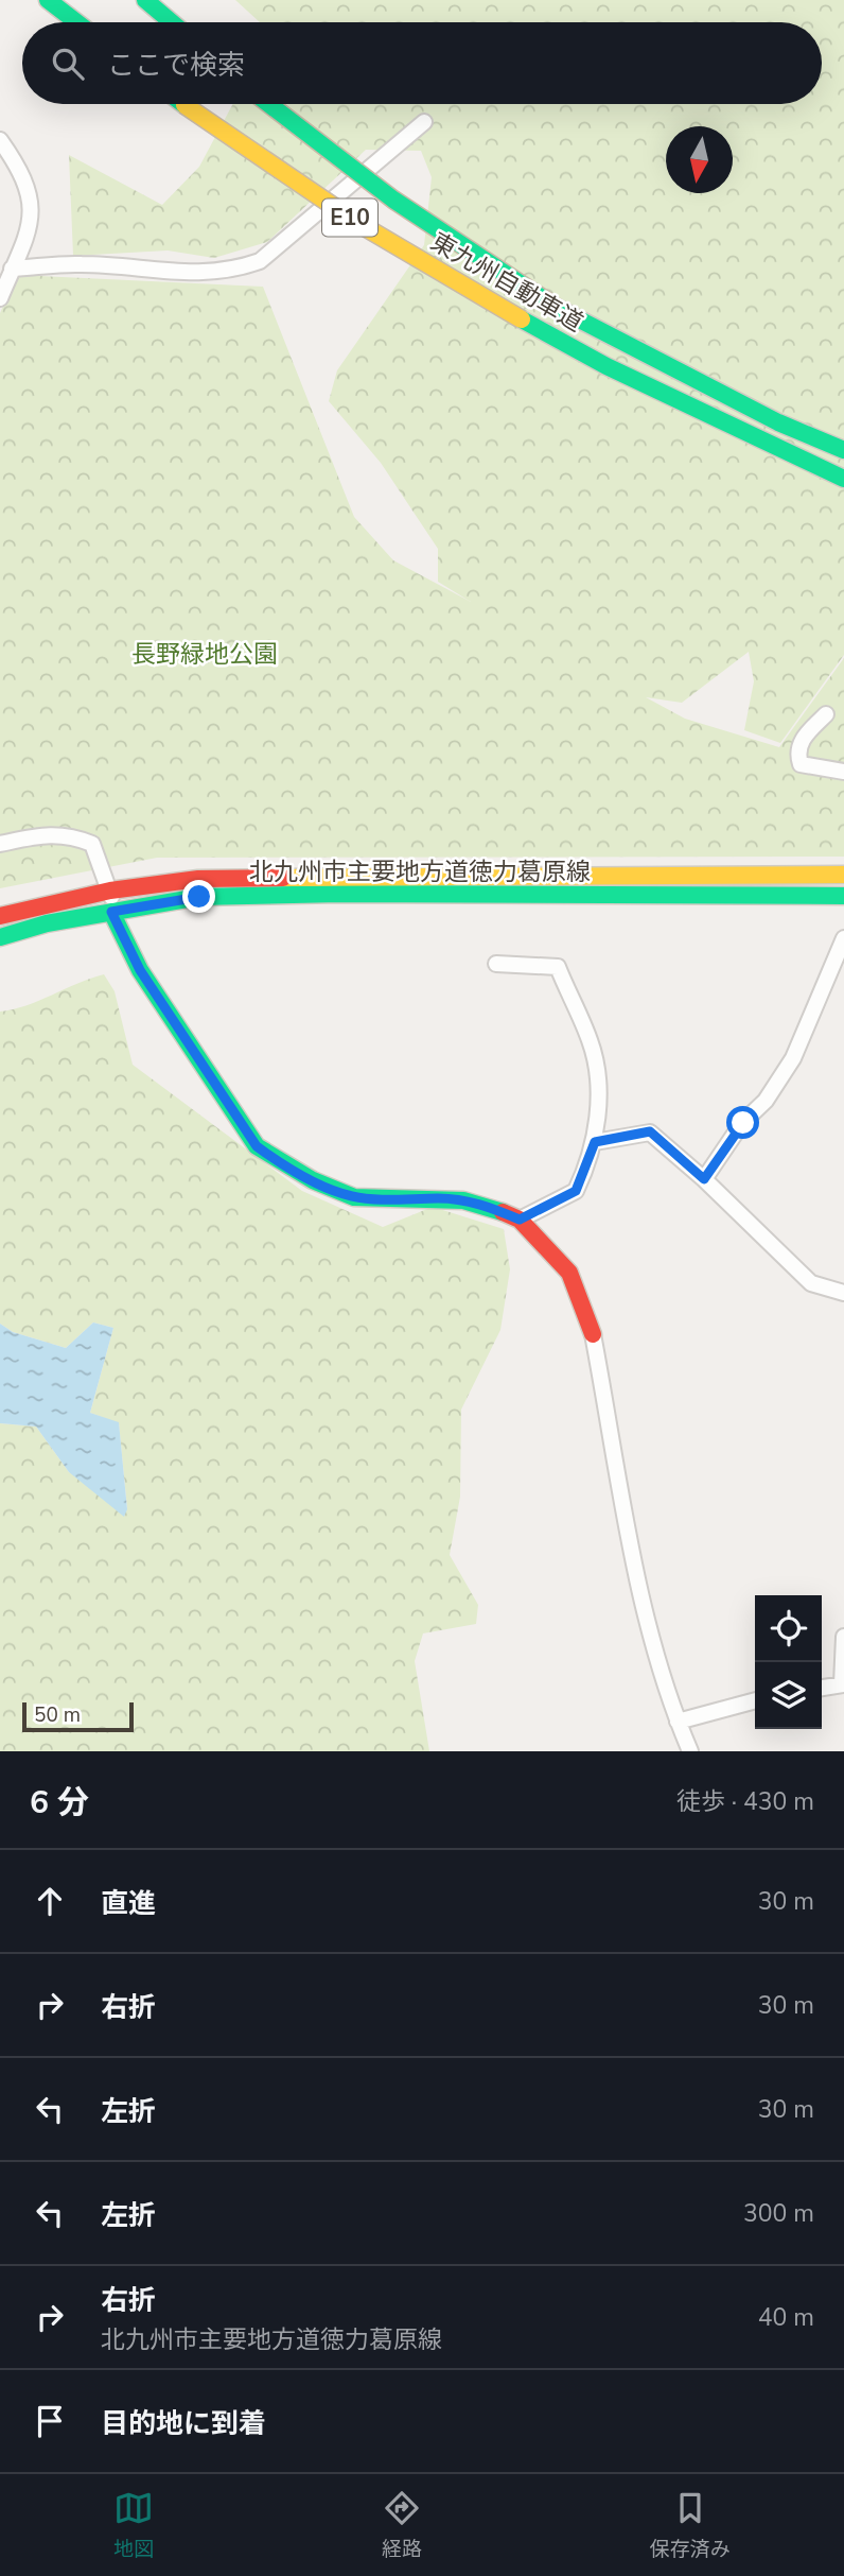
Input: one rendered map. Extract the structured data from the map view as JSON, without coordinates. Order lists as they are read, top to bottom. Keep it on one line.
{"streets":{"main road":["E10","東九州自動車道","北九州市主要地方道徳力葛原線"]},"parks":["長野緑地公園"],"scale_bar":"50 m","north":"bottom","page":{"search":"ここで検索","scale":"50 m","heading":["6 分","徒歩 · 430 m"],"list":[["直進","30 m"],["右折","30 m"],["左折","30 m"],["左折","300 m"],["右折","北九州市主要地方道徳力葛原線","40 m"],"目的地に到着"],"nav":["地図","経路","保存済み"]}}
